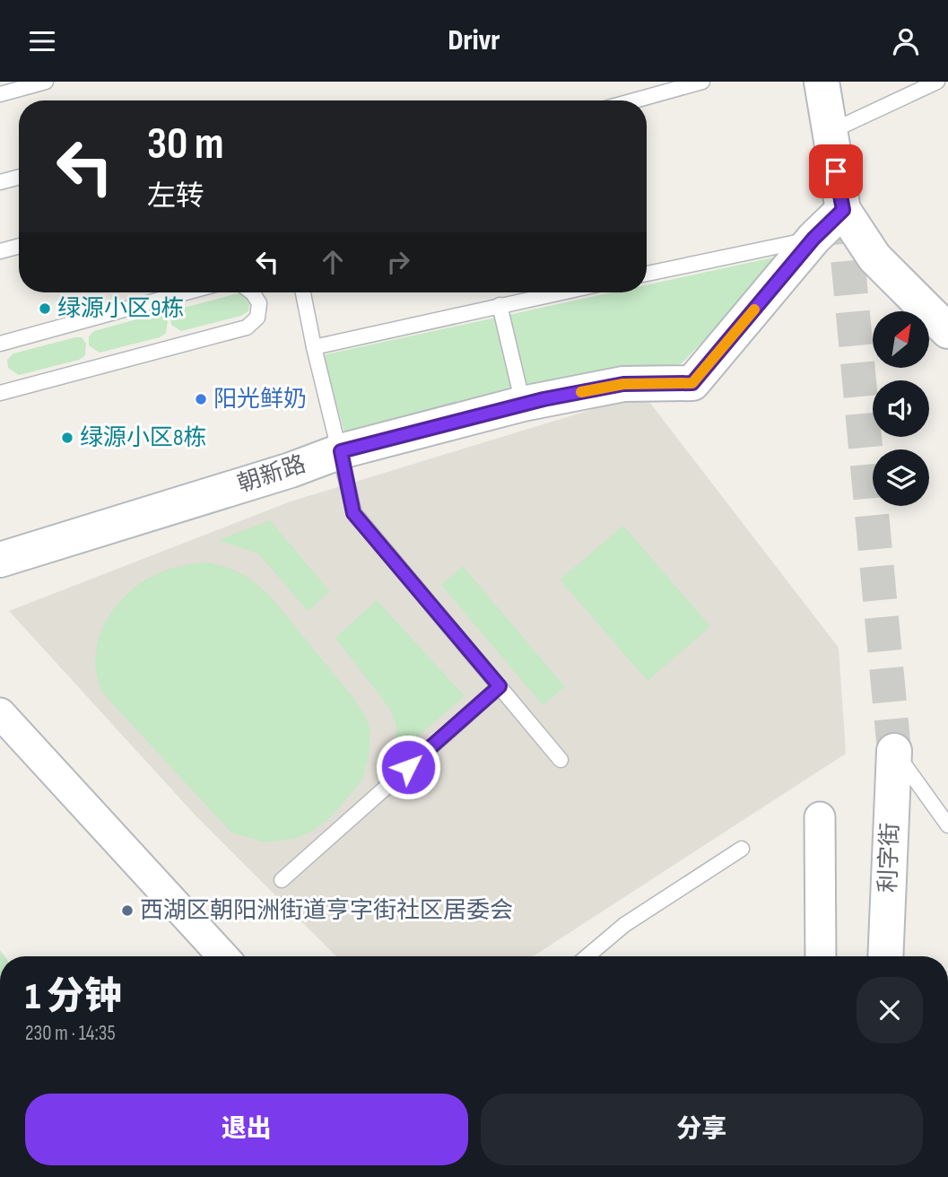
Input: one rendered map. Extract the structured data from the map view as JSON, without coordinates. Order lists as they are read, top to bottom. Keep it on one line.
{"streets":{"street":["朝新路","利字街"]},"places":["绿源小区9栋","阳光鲜奶","绿源小区8栋","西湖区朝阳洲街道亨字街社区居委会"],"north":"top right","page":{"header":"Drivr","turn":["30 m","左转"],"heading":["1 分钟","230 m · 14:35"],"buttons":["退出","分享"]}}
